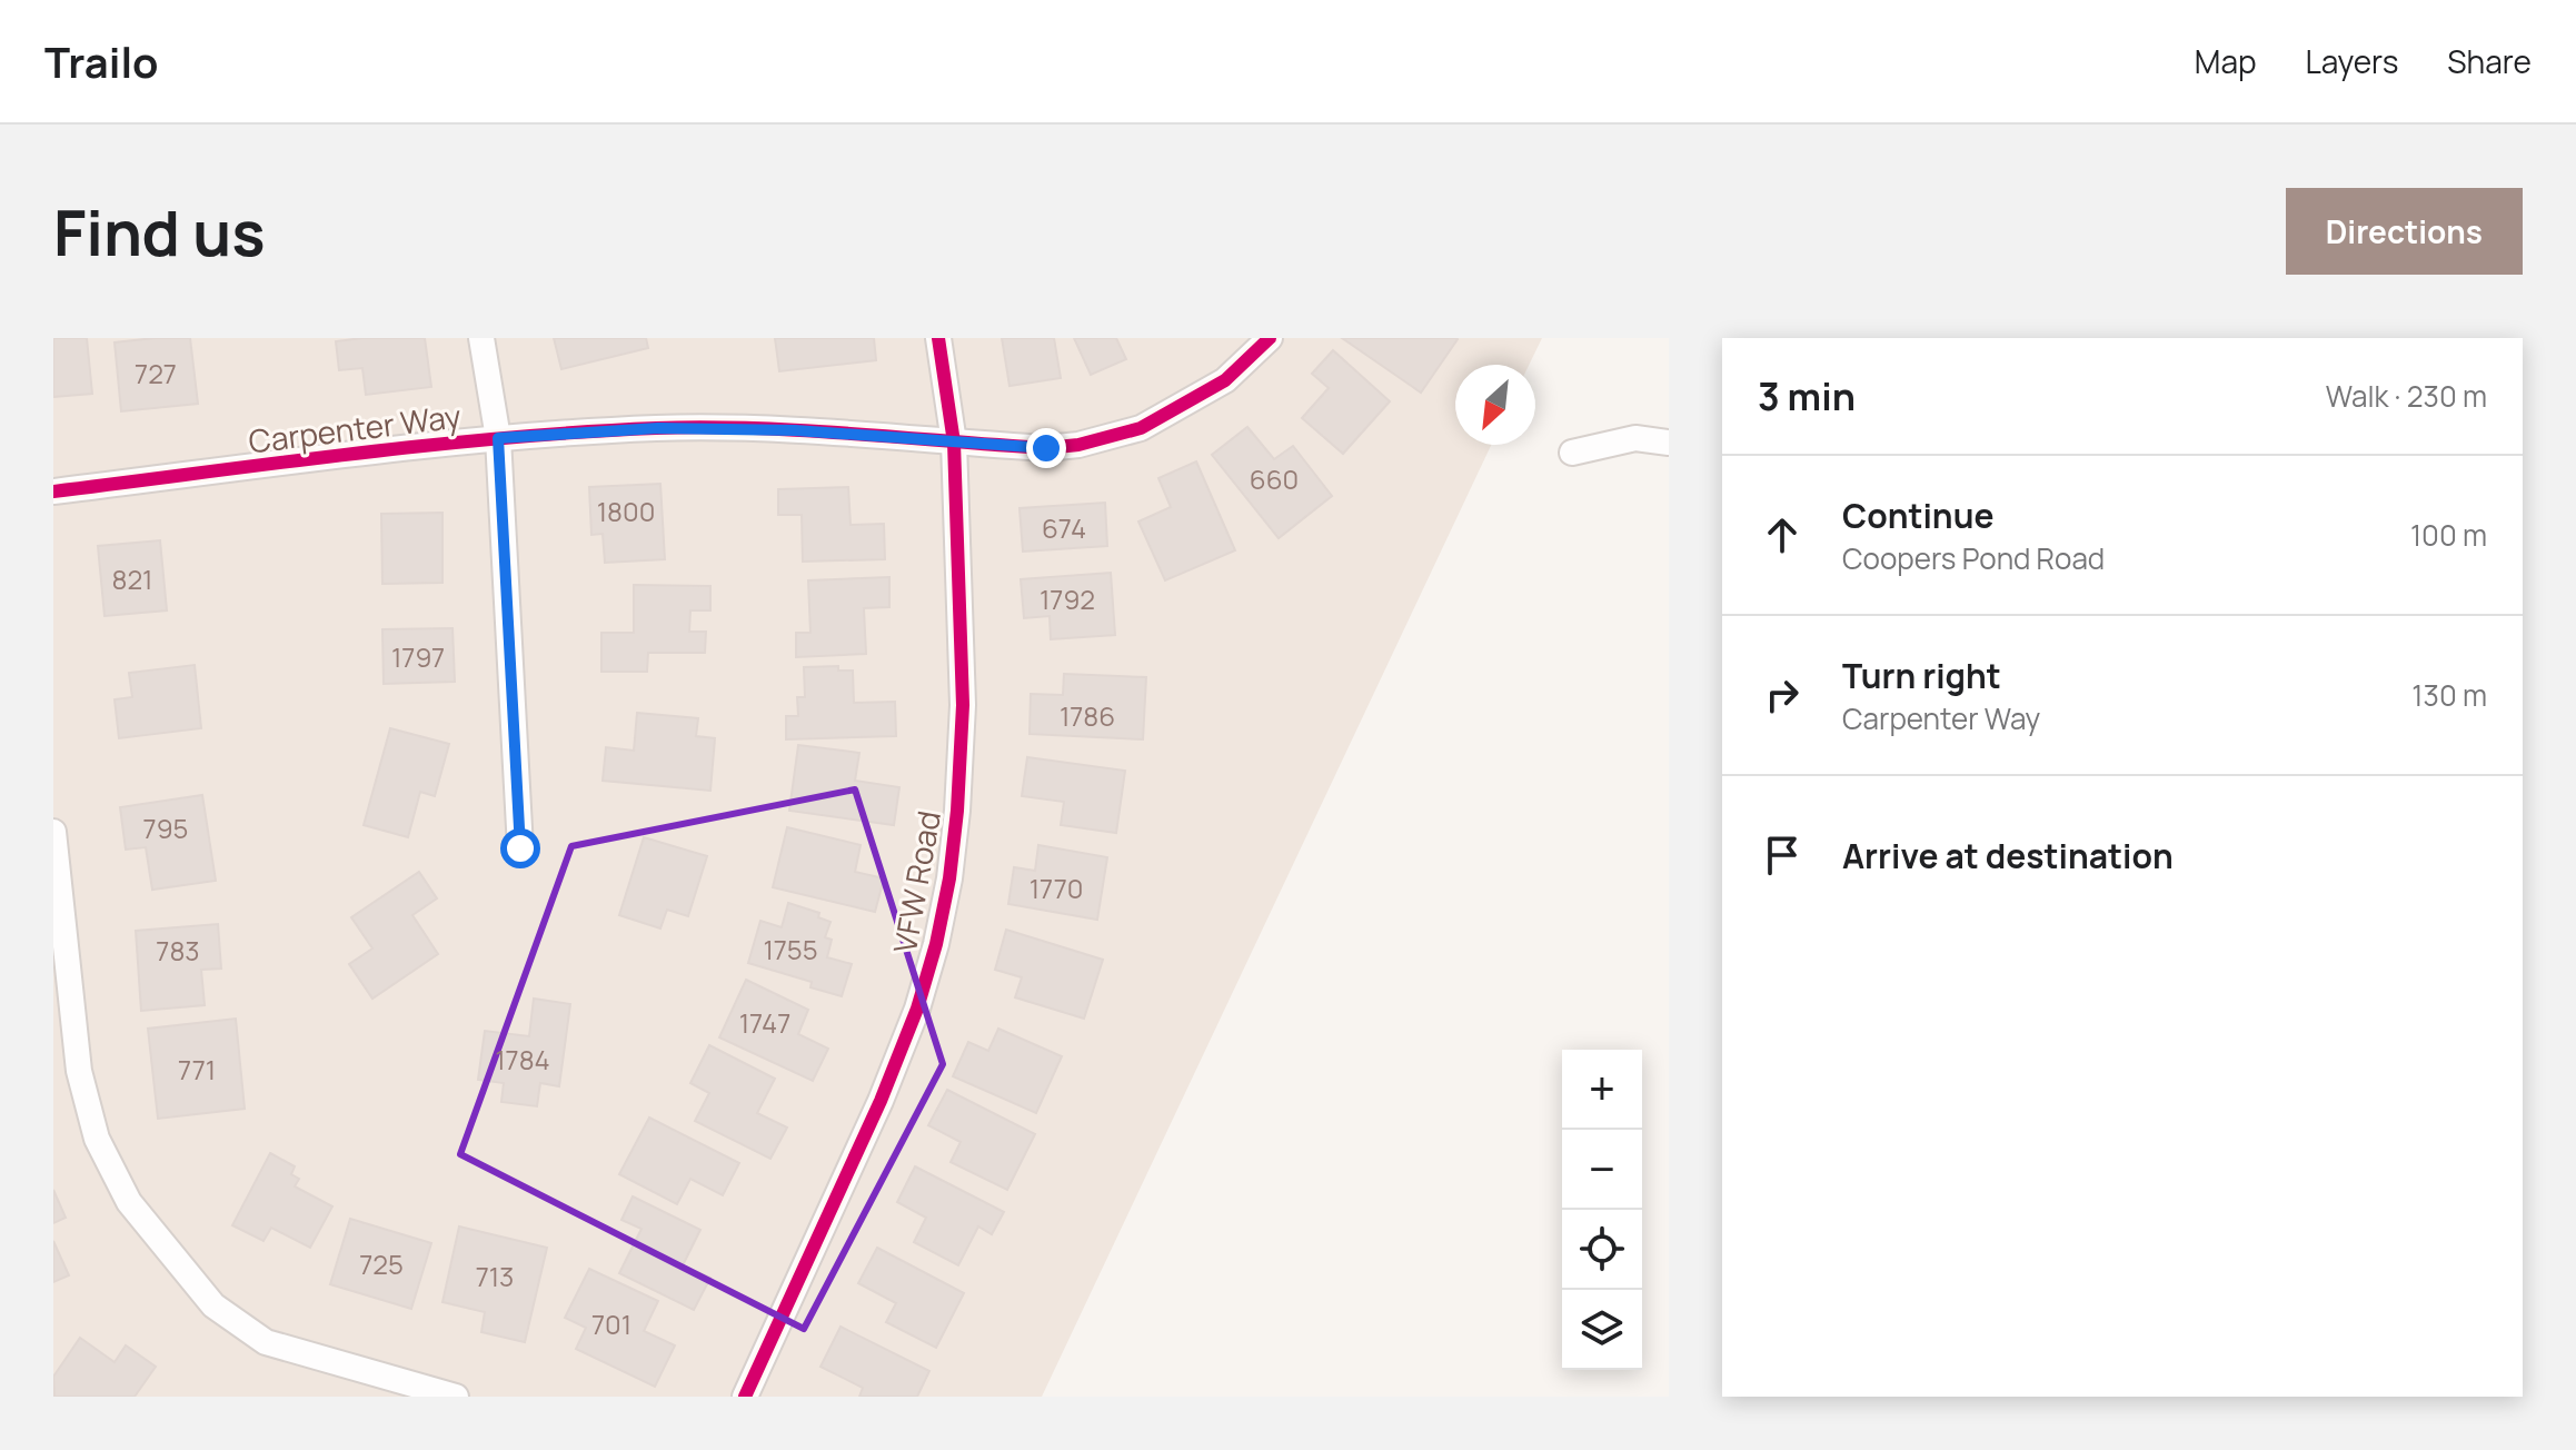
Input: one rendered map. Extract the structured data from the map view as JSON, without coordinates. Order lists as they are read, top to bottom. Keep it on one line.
{"streets":{"street":["Carpenter Way","VFW Road"]},"crossings":[["Carpenter Way","VFW Road"]],"house_numbers":["727","660","1800","674","821","1792","1797","1786","795","1770","1755","783","1747","1784","771","725","713","701"],"north":"bottom left","page":{"header":"Trailo","nav":["Map","Layers","Share"],"buttons":"Directions","title":"Find us","heading":["3 min","Walk · 230 m"],"list":[["Continue","Coopers Pond Road","100 m"],["Turn right","Carpenter Way","130 m"],"Arrive at destination"],"map_buttons":["+","−"]}}
